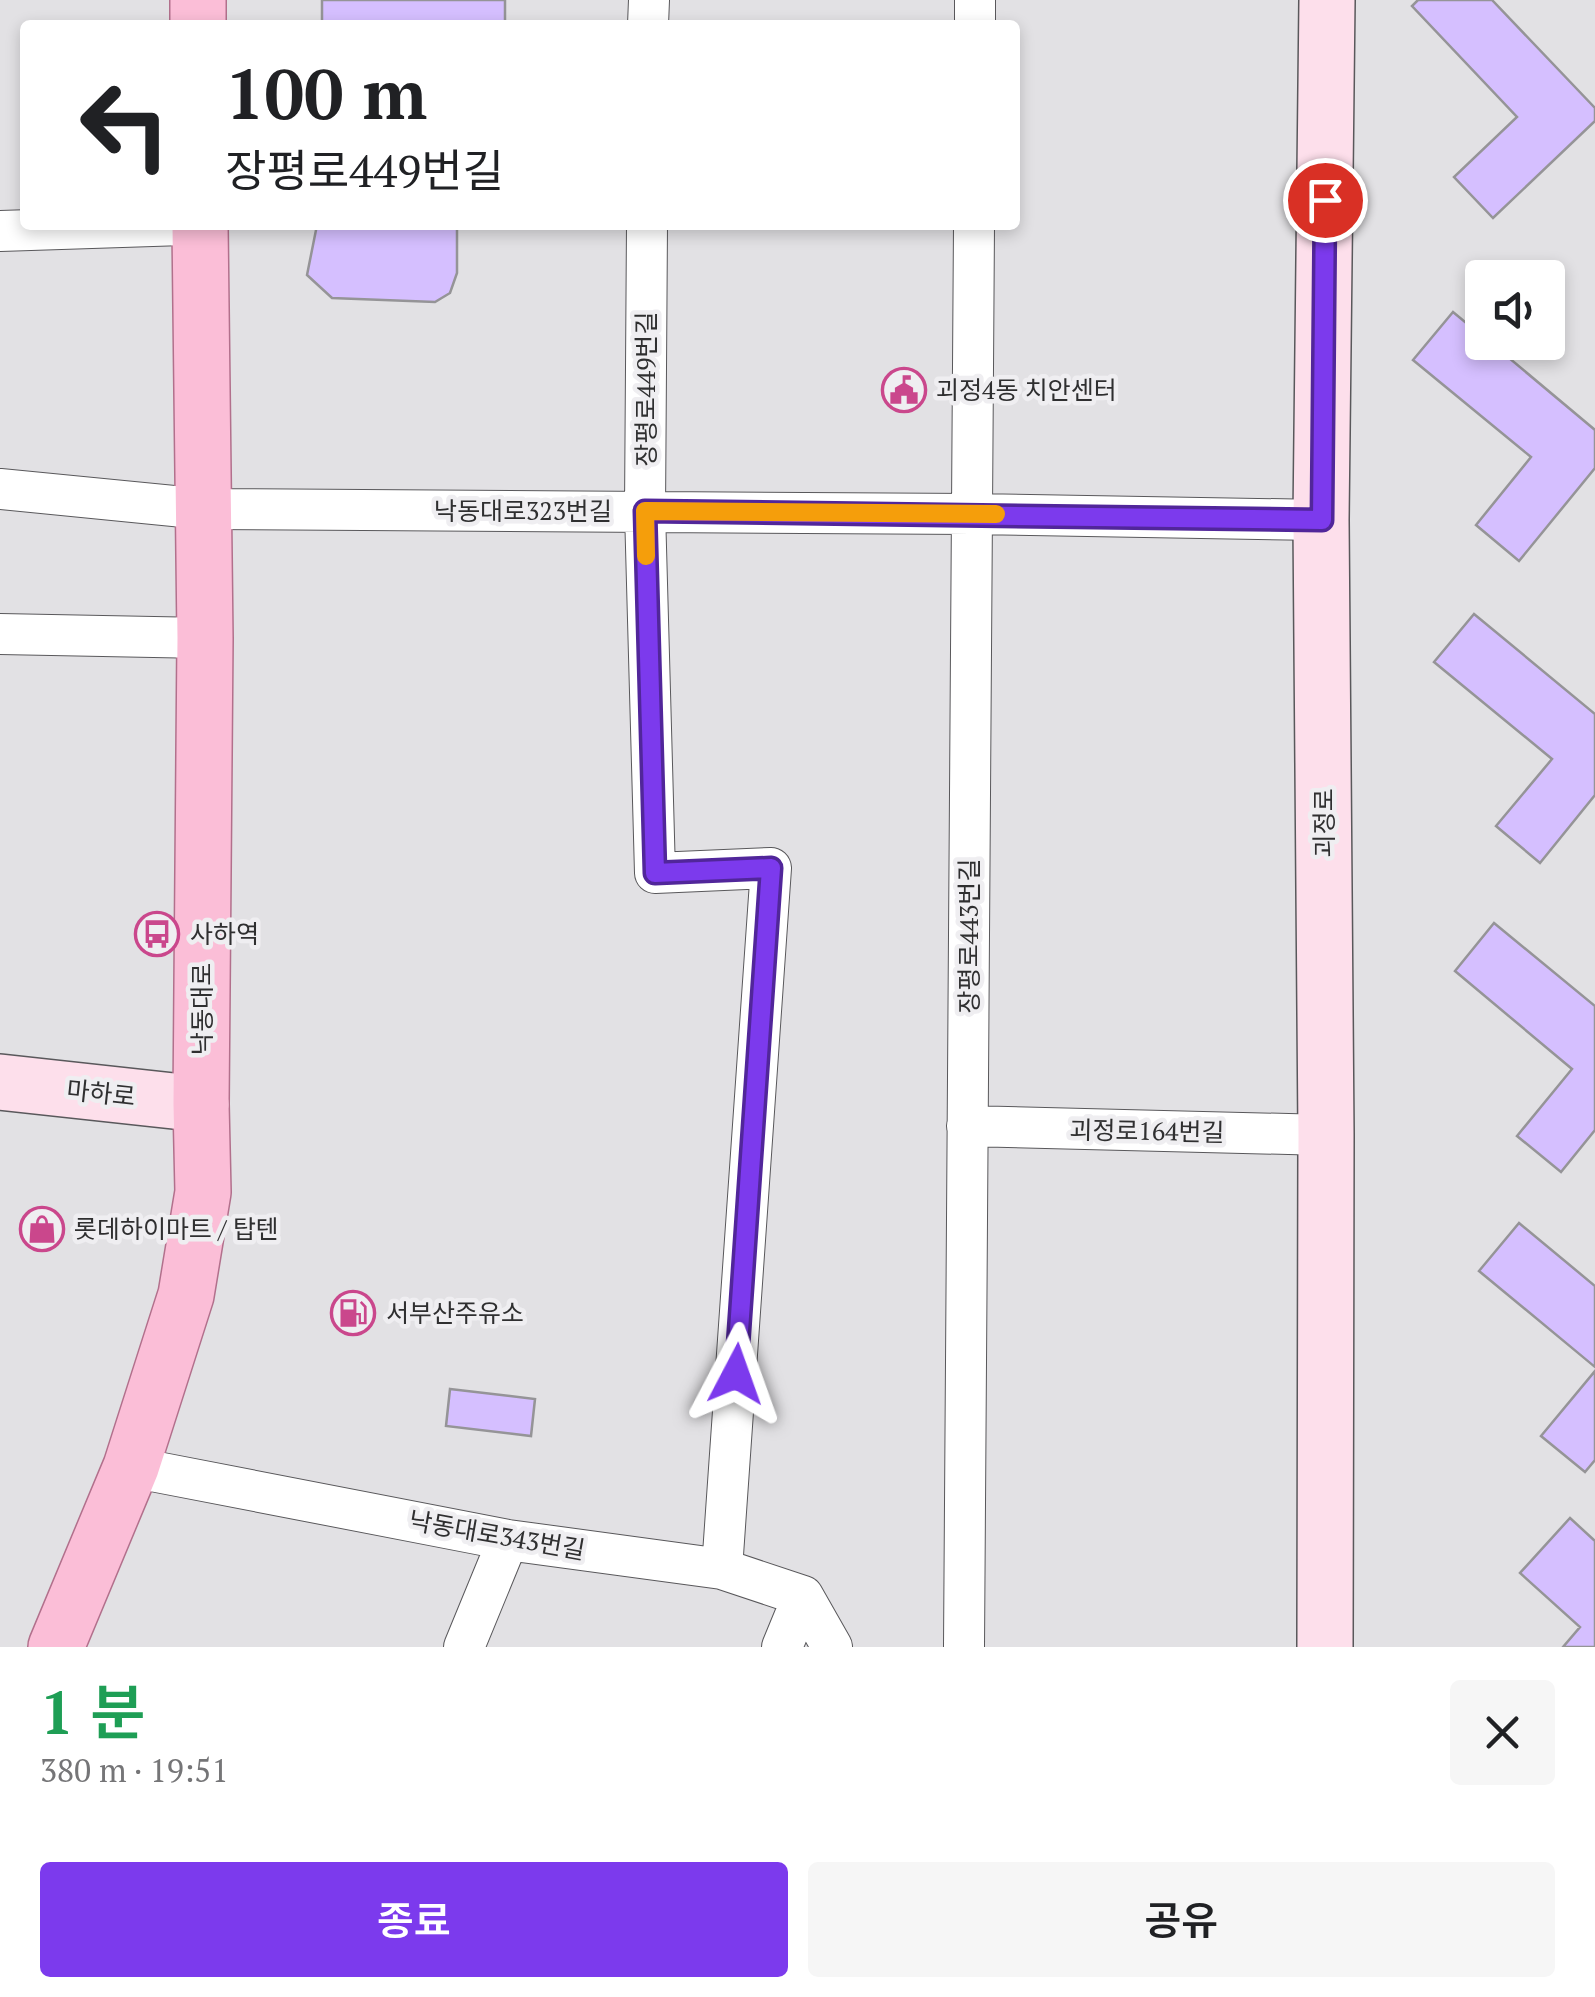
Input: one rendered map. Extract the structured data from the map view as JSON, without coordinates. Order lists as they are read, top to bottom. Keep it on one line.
{"streets":{"main road":["괴정로","낙동대로","마하로"],"street":["장평로449번길","낙동대로323번길","장평로443번길","괴정로164번길","낙동대로343번길"]},"crossings":[["장평로449번길","낙동대로323번길"],["장평로449번길","낙동대로343번길"],["낙동대로323번길","괴정로"],["낙동대로323번길","장평로443번길"],["낙동대로323번길","낙동대로"],["괴정로","괴정로164번길"],["장평로443번길","괴정로164번길"],["낙동대로","마하로"],["낙동대로","낙동대로343번길"]],"places":{"public building":["괴정4동 치안센터"],"bus stop":["사하역"],"shop":["롯데하이마트 / 탑텐"],"fuel station":["서부산주유소"]},"page":{"turn":["100 m","장평로449번길"],"heading":["1 분","380 m · 19:51"],"buttons":["종료","공유"]}}
